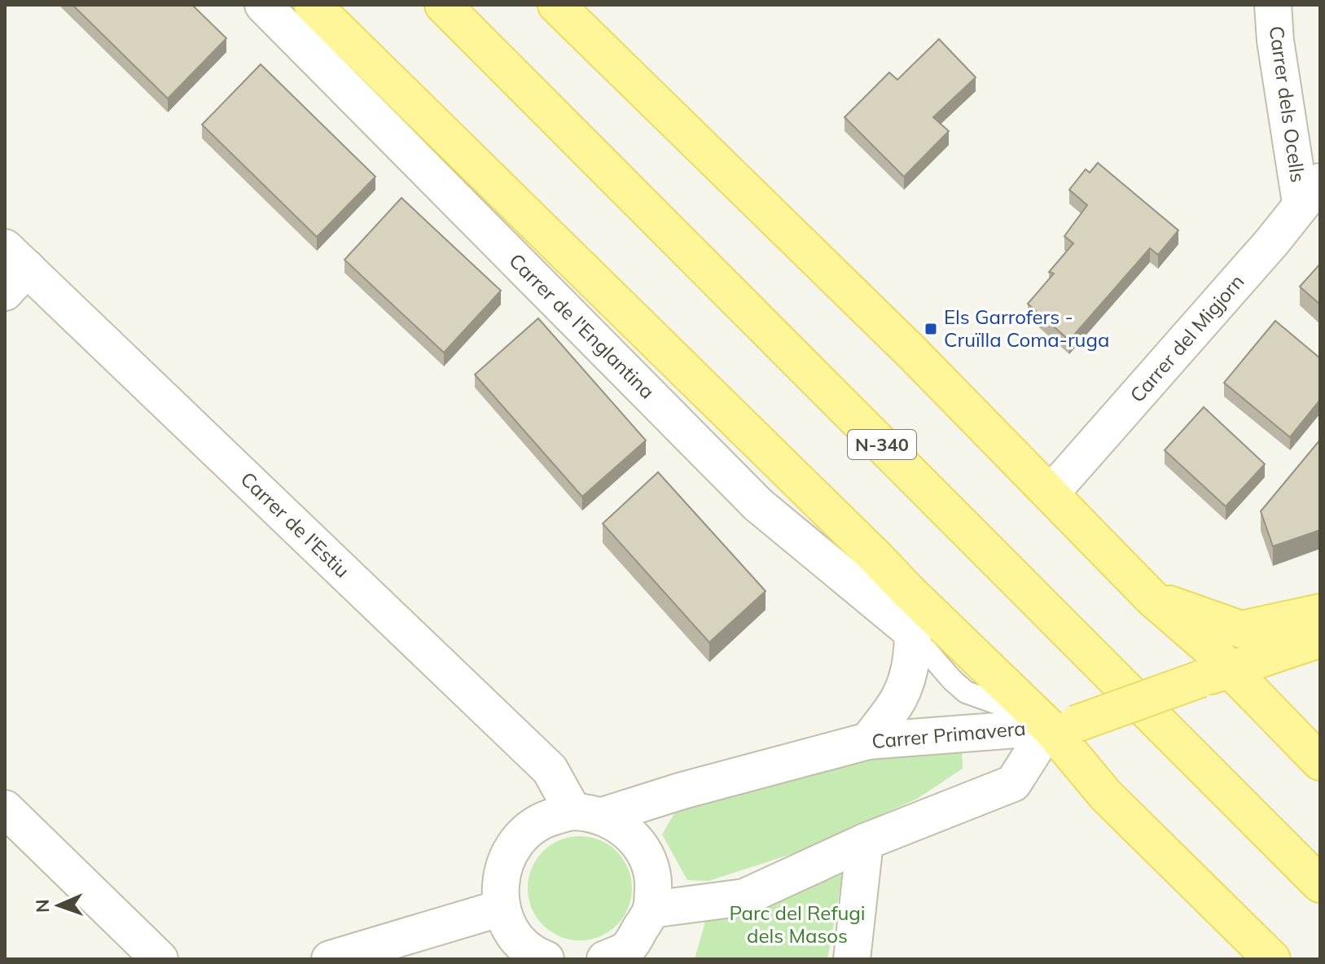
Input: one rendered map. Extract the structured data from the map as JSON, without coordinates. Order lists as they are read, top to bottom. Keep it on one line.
{"streets":{"main road":["N-340"],"street":["Carrer dels Ocells","Carrer de l'Englantina","Carrer del Migjorn","Carrer de l'Estiu","Carrer Primavera"]},"crossings":[["Carrer dels Ocells","Carrer del Migjorn"],["Carrer de l'Estiu","Carrer Primavera"]],"parks":["Parc del Refugi dels Masos"],"places":{"transit":["Els Garrofers - Cruïlla Coma-ruga"]},"north":"left"}
